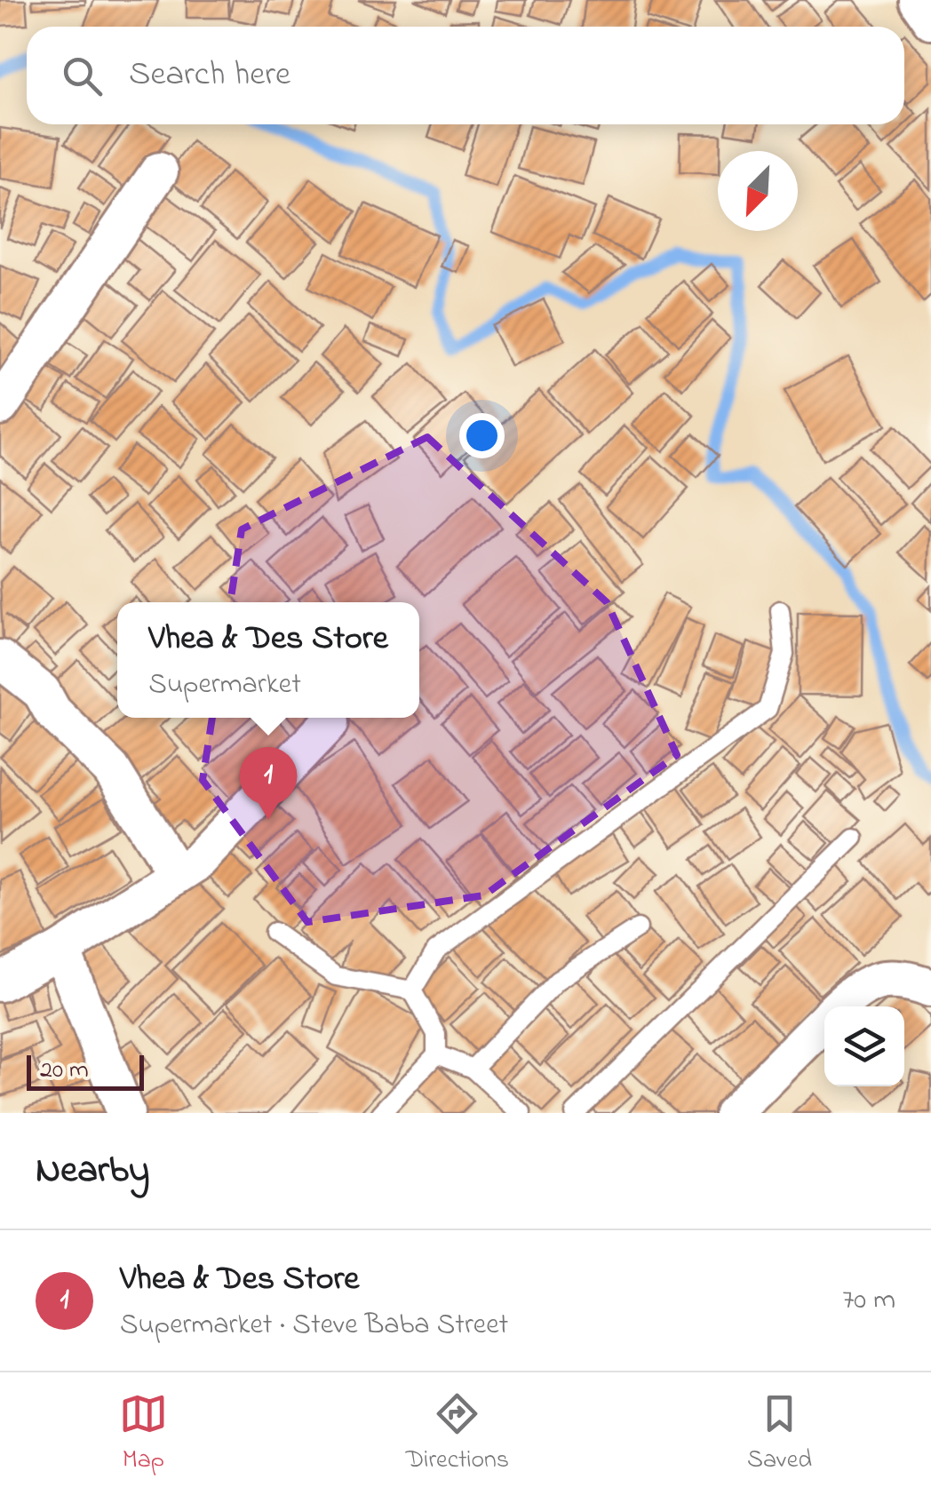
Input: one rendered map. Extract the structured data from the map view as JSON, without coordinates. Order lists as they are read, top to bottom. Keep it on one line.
{"scale_bar":"20 m","north":"bottom left","page":{"search":"Search here","popup":["Vhea & Des Store","Supermarket"],"pins":"1","scale":"20 m","heading":"Nearby","list":[{"mark":"1","name":"Vhea & Des Store","note":"Supermarket · Steve Baba Street","value":"70 m"}],"nav":["Map","Directions","Saved"]}}
